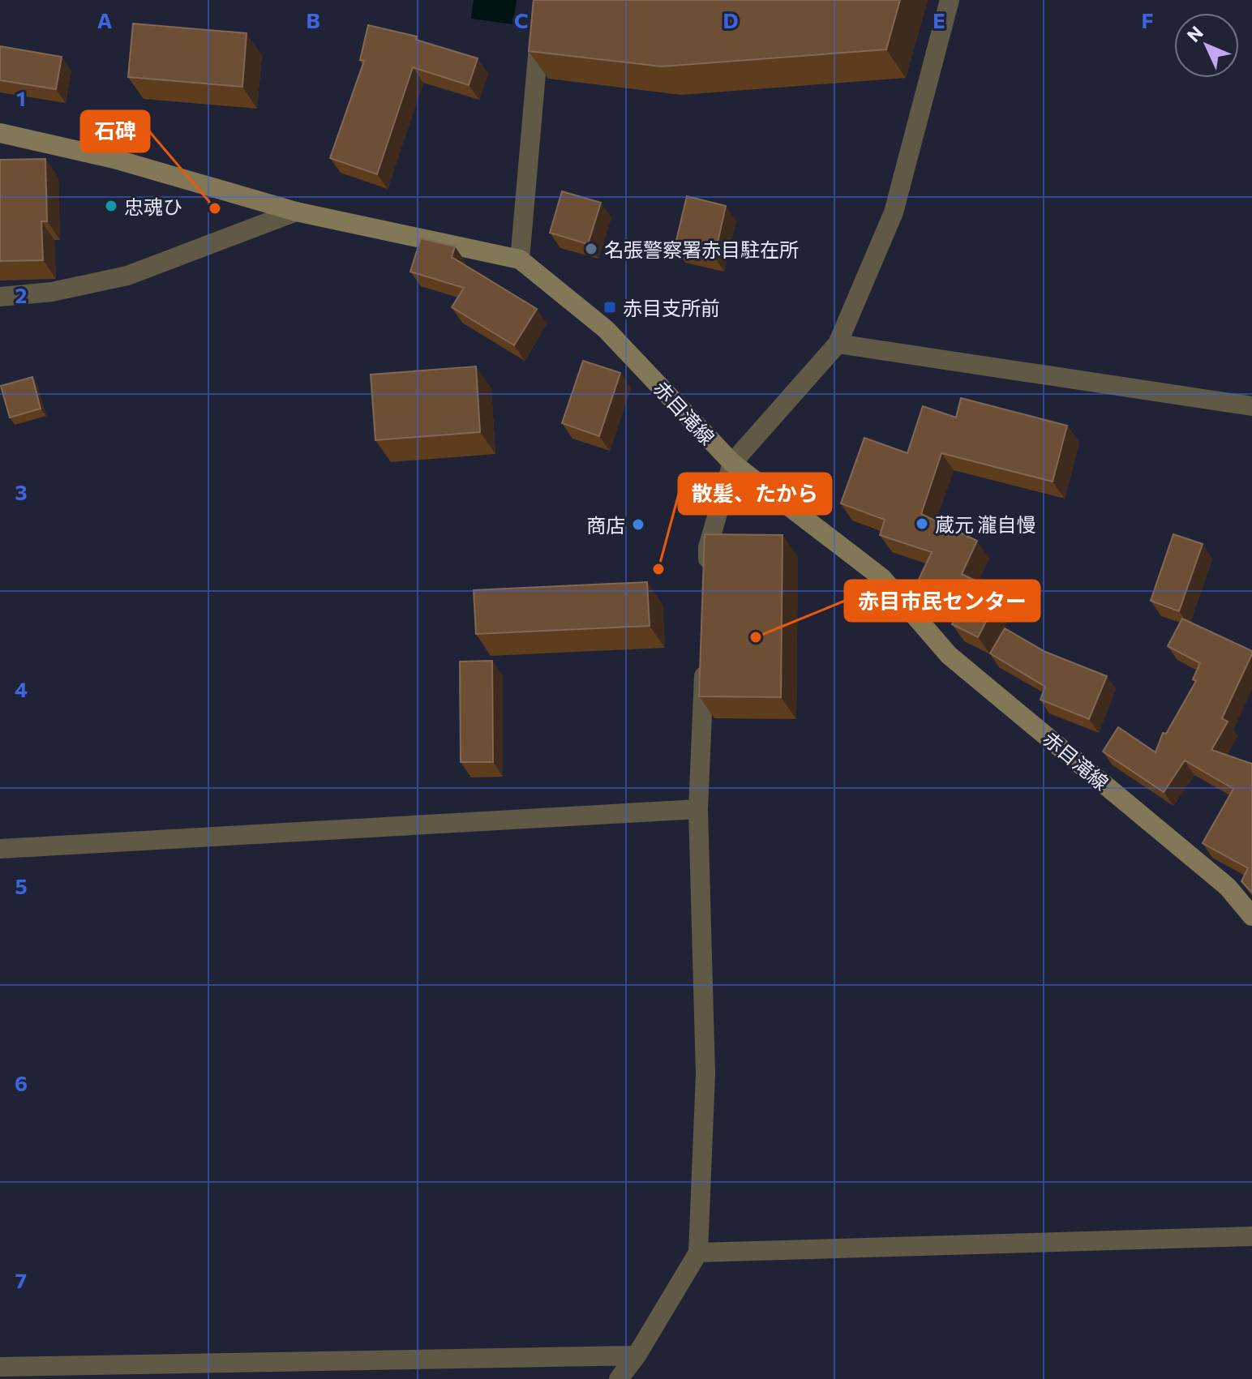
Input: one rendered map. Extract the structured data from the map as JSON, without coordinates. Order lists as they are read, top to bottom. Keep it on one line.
{"streets":{"main road":["赤目滝線"]},"places":{"other":["忠魂ひ","石碑","名張警察署赤目駐在所","蔵元 瀧自慢","商店","散髪、たから","赤目市民センター"],"transit":["赤目支所前"]},"north":"top left","grid":{"columns":["A","B","C","D","E","F"],"rows":["1","2","3","4","5","6","7"]}}
